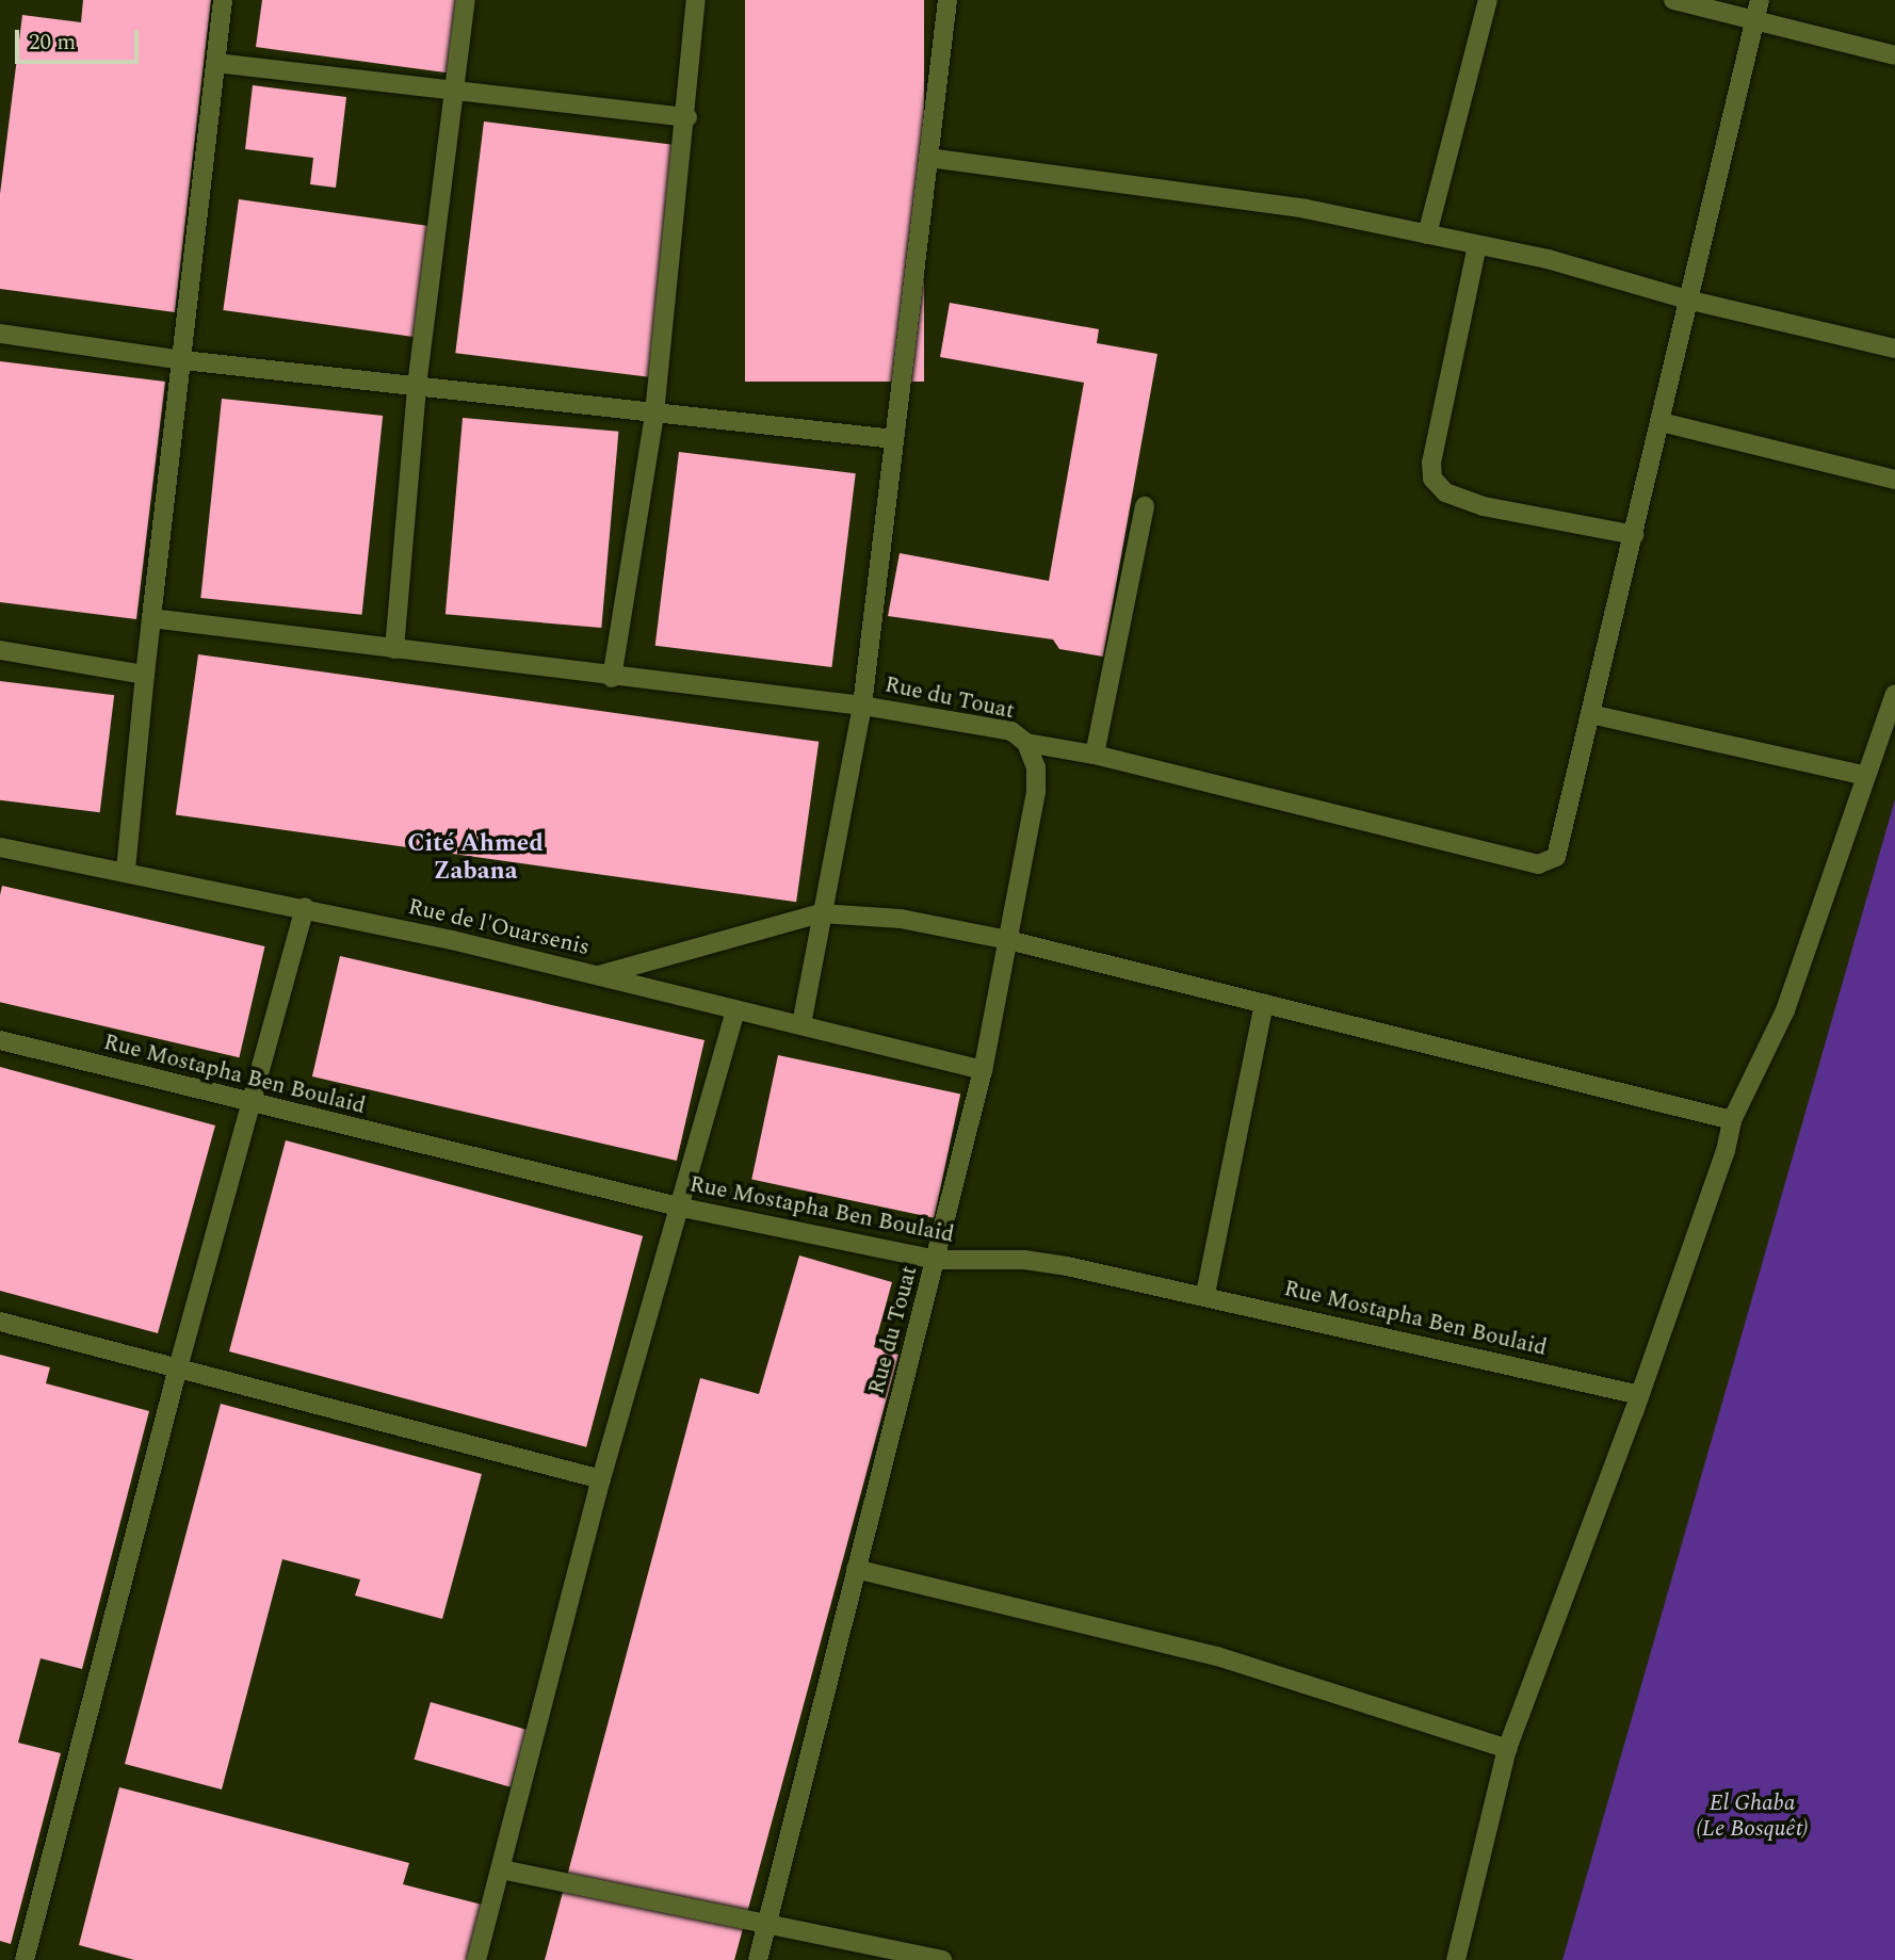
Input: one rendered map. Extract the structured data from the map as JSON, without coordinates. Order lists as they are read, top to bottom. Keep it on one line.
{"streets":{"street":["Rue du Touat","Rue de l'Ouarsenis","Rue Mostapha Ben Boulaid"]},"crossings":[["Rue du Touat","Rue de l'Ouarsenis"],["Rue du Touat","Rue Mostapha Ben Boulaid"]],"districts":["Cité Ahmed Zabana"],"parks":["El Ghaba (Le Bosquêt)"],"scale_bar":"20 m"}
